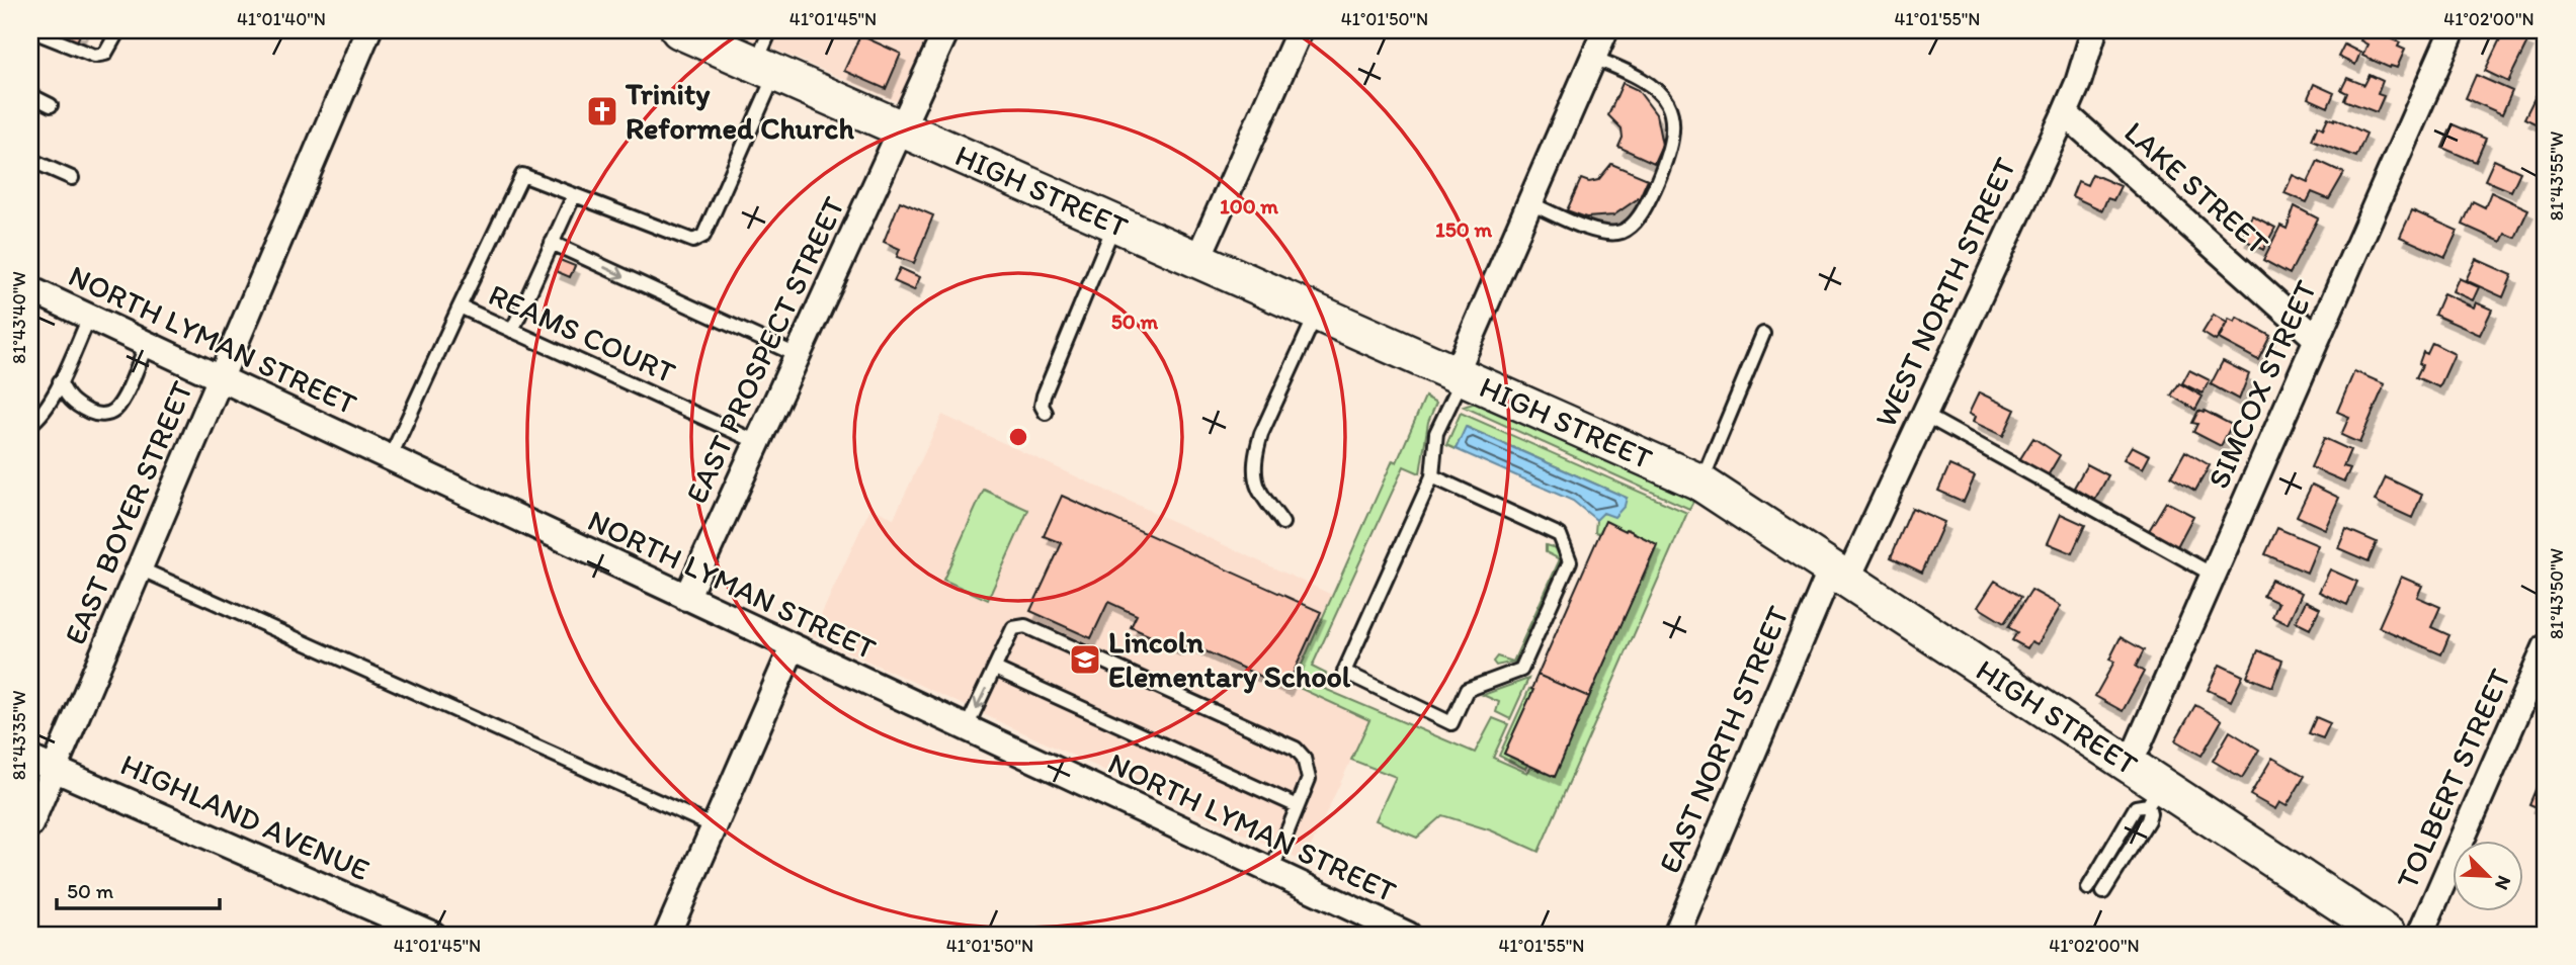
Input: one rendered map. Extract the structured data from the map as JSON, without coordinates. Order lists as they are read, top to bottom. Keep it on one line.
{"streets":{"main road":["HIGH STREET"],"street":["LAKE STREET","WEST NORTH STREET","NORTH LYMAN STREET","EAST PROSPECT STREET","SIMCOX STREET","EAST BOYER STREET","EAST NORTH STREET","TOLBERT STREET","HIGHLAND AVENUE"],"lane":["REAMS COURT"]},"crossings":[["LAKE STREET","WEST NORTH STREET"],["LAKE STREET","SIMCOX STREET"],["HIGH STREET","WEST NORTH STREET"],["HIGH STREET","EAST PROSPECT STREET"],["HIGH STREET","SIMCOX STREET"],["HIGH STREET","EAST NORTH STREET"],["WEST NORTH STREET","EAST NORTH STREET"],["REAMS COURT","NORTH LYMAN STREET"],["REAMS COURT","EAST PROSPECT STREET"],["NORTH LYMAN STREET","EAST PROSPECT STREET"],["NORTH LYMAN STREET","EAST BOYER STREET"],["EAST BOYER STREET","HIGHLAND AVENUE"]],"places":{"church":["Trinity Reformed Church"],"school or university":["Lincoln Elementary School"]},"scale_bar":"50 m","north":"bottom right","coordinates":["41°01'40\"N","41°01'45\"N","41°01'50\"N","41°01'55\"N","41°02'00\"N","81°43'55\"W","81°43'40\"W","81°43'50\"W","81°43'35\"W"],"rings":["100 m","150 m","50 m"]}
